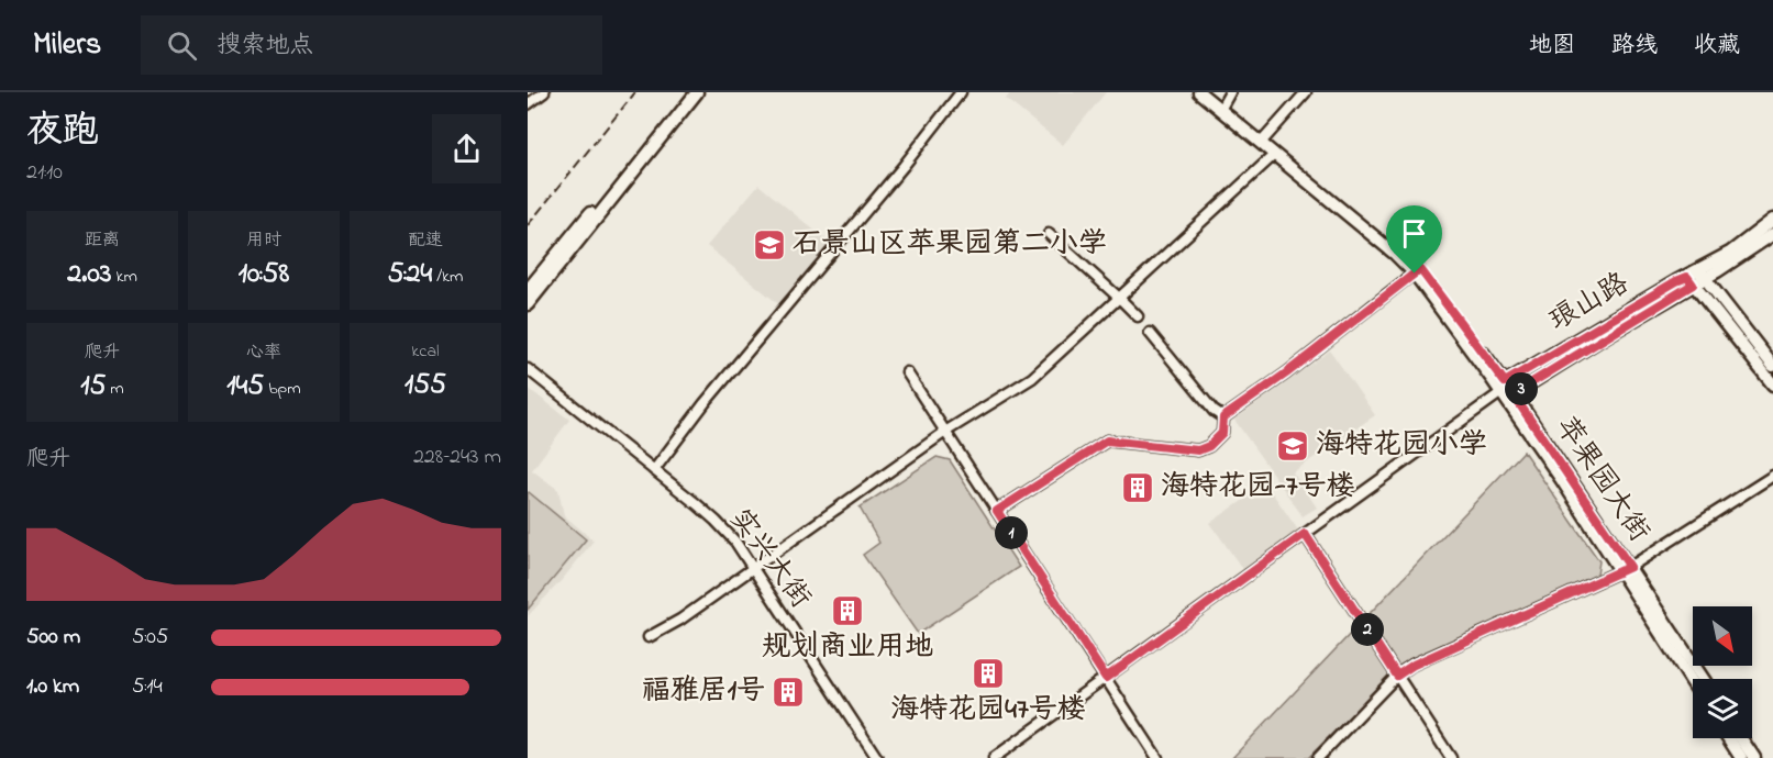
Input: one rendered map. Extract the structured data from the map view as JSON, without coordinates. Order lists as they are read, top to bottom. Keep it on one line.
{"streets":{"main road":["琅山路","苹果园大街"],"street":["实兴大街"]},"crossings":[["琅山路","苹果园大街"]],"places":{"school or university":["石景山区苹果园第二小学","海特花园小学"],"building":["海特花园-7号楼","规划商业用地","海特花园47号楼","福雅居1号"]},"north":"bottom right","page":{"header":"Milers","search":"搜索地点","nav":["地图","路线","收藏"],"heading":["夜跑","21:10"],"stats":[["距离","2.03 km"],["用时","10:58"],["配速","5:24 /km"],["爬升","15 m"],["心率","145 bpm"],["kcal","155"]],"pins":["3","1","2"],"chart":["爬升","228–243 m"],"list":[{"name":"500 m","note":"5:05"},{"name":"1.0 km","note":"5:14"}]}}
